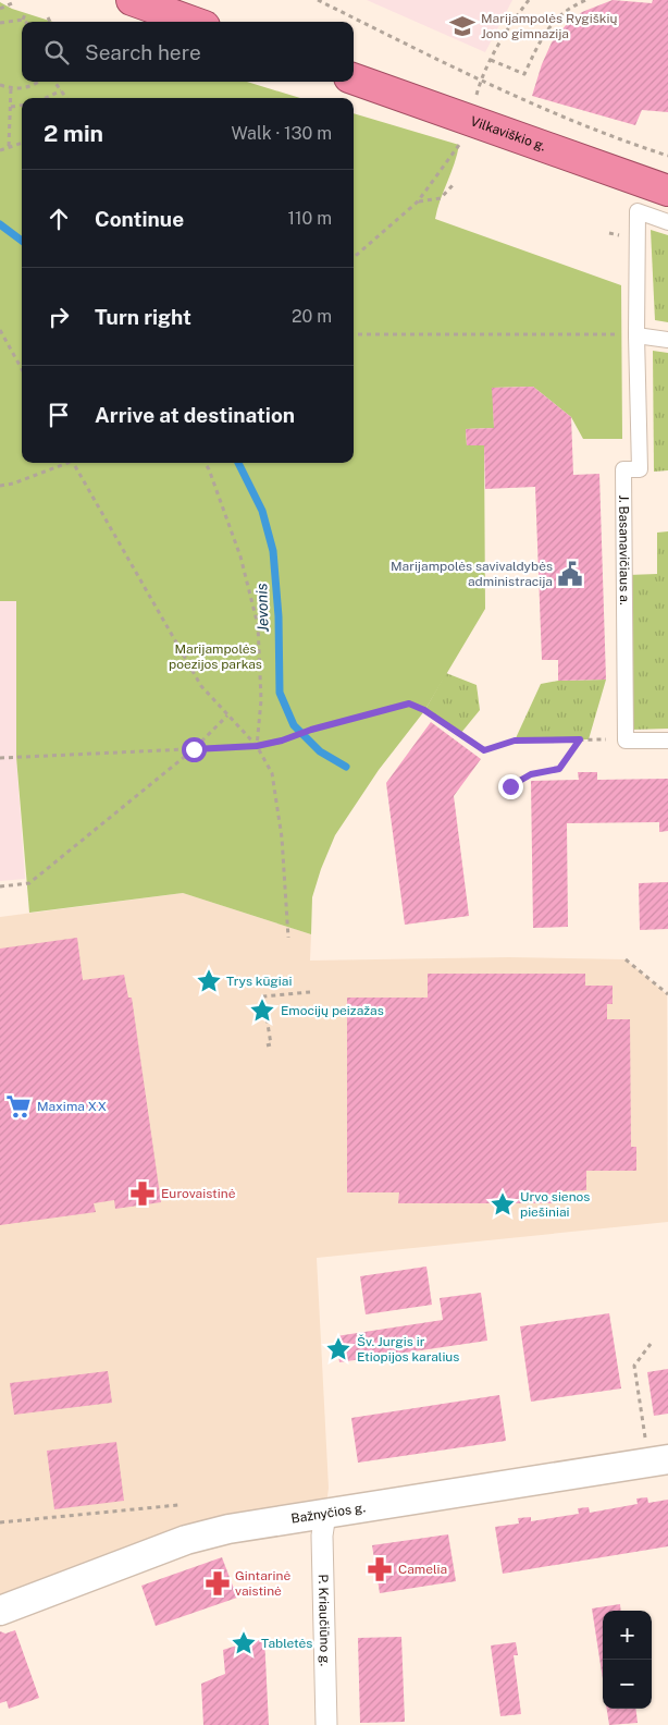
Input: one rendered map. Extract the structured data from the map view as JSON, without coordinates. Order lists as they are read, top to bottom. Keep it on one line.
{"streets":{"highway":["Vilkaviškio g."],"main road":["Bažnyčios g."],"street":["J. Basanavičiaus a.","P. Kriaučiūno g."]},"crossings":[["Bažnyčios g.","P. Kriaučiūno g."]],"water":["Jevonis"],"parks":["Marijampolės poezijos parkas"],"places":{"school or university":["Marijampolės Rygiškių Jono gimnazija"],"public building":["Marijampolės savivaldybės administracija"],"place":["Trys kūgiai","Emocijų peizažas","Urvo sienos piešiniai","Šv. Jurgis ir Etiopijos karalius","Tabletės"],"supermarket":["Maxima XX"],"pharmacy":["Eurovaistinė","Camelia","Gintarinė vaistinė"]},"page":{"search":"Search here","heading":["2 min","Walk · 130 m"],"list":[["Continue","110 m"],["Turn right","20 m"],"Arrive at destination"],"map_buttons":["+","−"]}}
